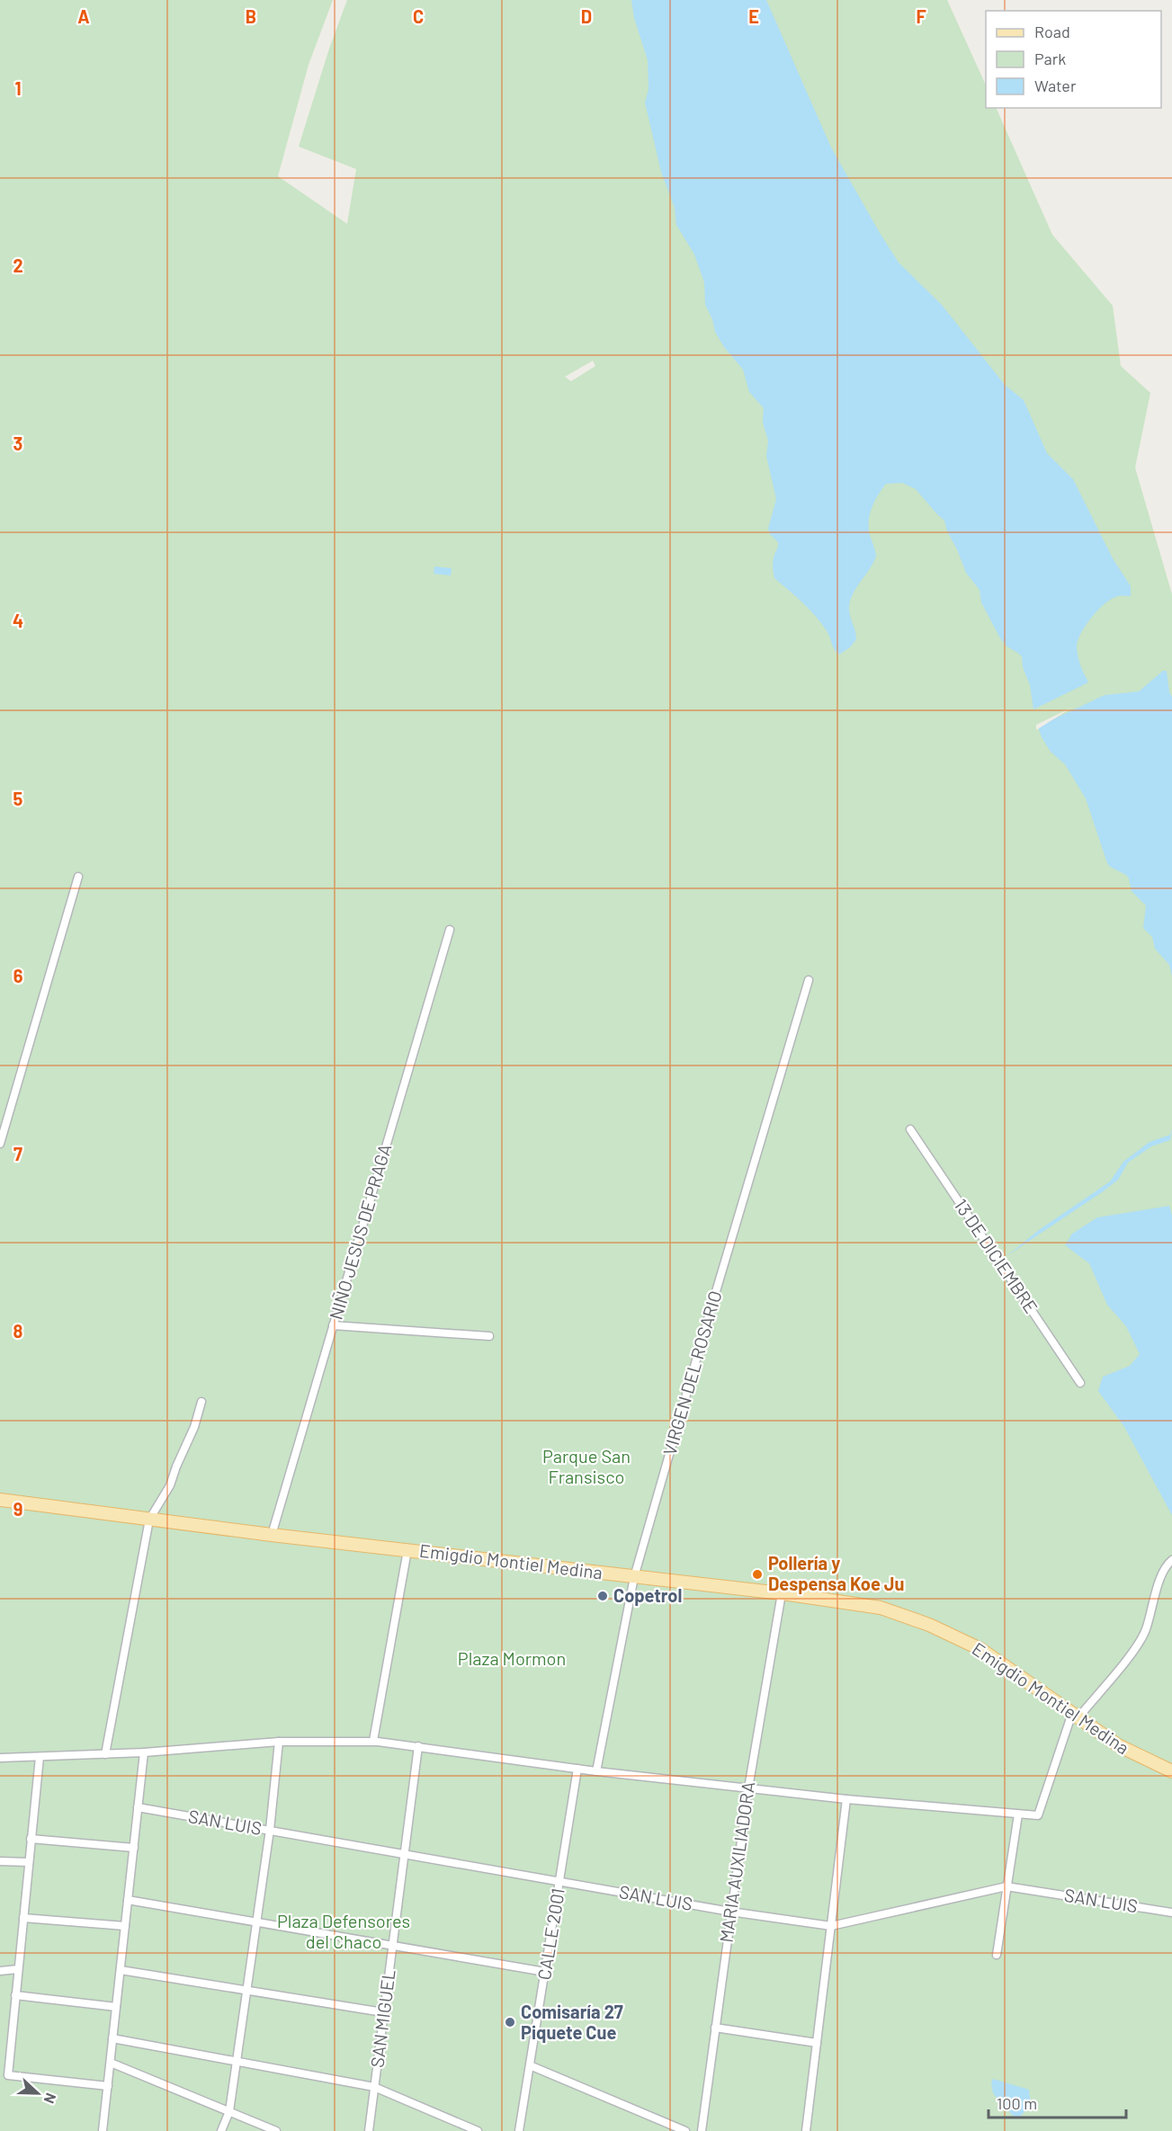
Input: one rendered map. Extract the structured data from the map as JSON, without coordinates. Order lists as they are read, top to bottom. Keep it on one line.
{"streets":{"main road":["Emigdio Montiel Medina"],"street":["NIÑO JESUS DE PRAGA","13 DE DICIEMBRE","VIRGEN DEL ROSARIO","SAN LUIS","MARIA AUXILIADORA","CALLE 2001","SAN MIGUEL"]},"crossings":[["NIÑO JESUS DE PRAGA","Emigdio Montiel Medina"],["VIRGEN DEL ROSARIO","Emigdio Montiel Medina"],["Emigdio Montiel Medina","MARIA AUXILIADORA"],["SAN LUIS","MARIA AUXILIADORA"],["SAN LUIS","CALLE 2001"],["SAN LUIS","SAN MIGUEL"]],"parks":["Parque San Fransisco","Plaza Mormon","Plaza Defensores del Chaco"],"places":["Pollería y Despensa Koe Ju","Copetrol","Comisaría 27 Piquete Cue"],"legend":["Road","Park","Water"],"scale_bar":"100 m","north":"right","grid":{"columns":["A","B","C","D","E","F"],"rows":["1","2","3","4","5","6","7","8","9"]}}
